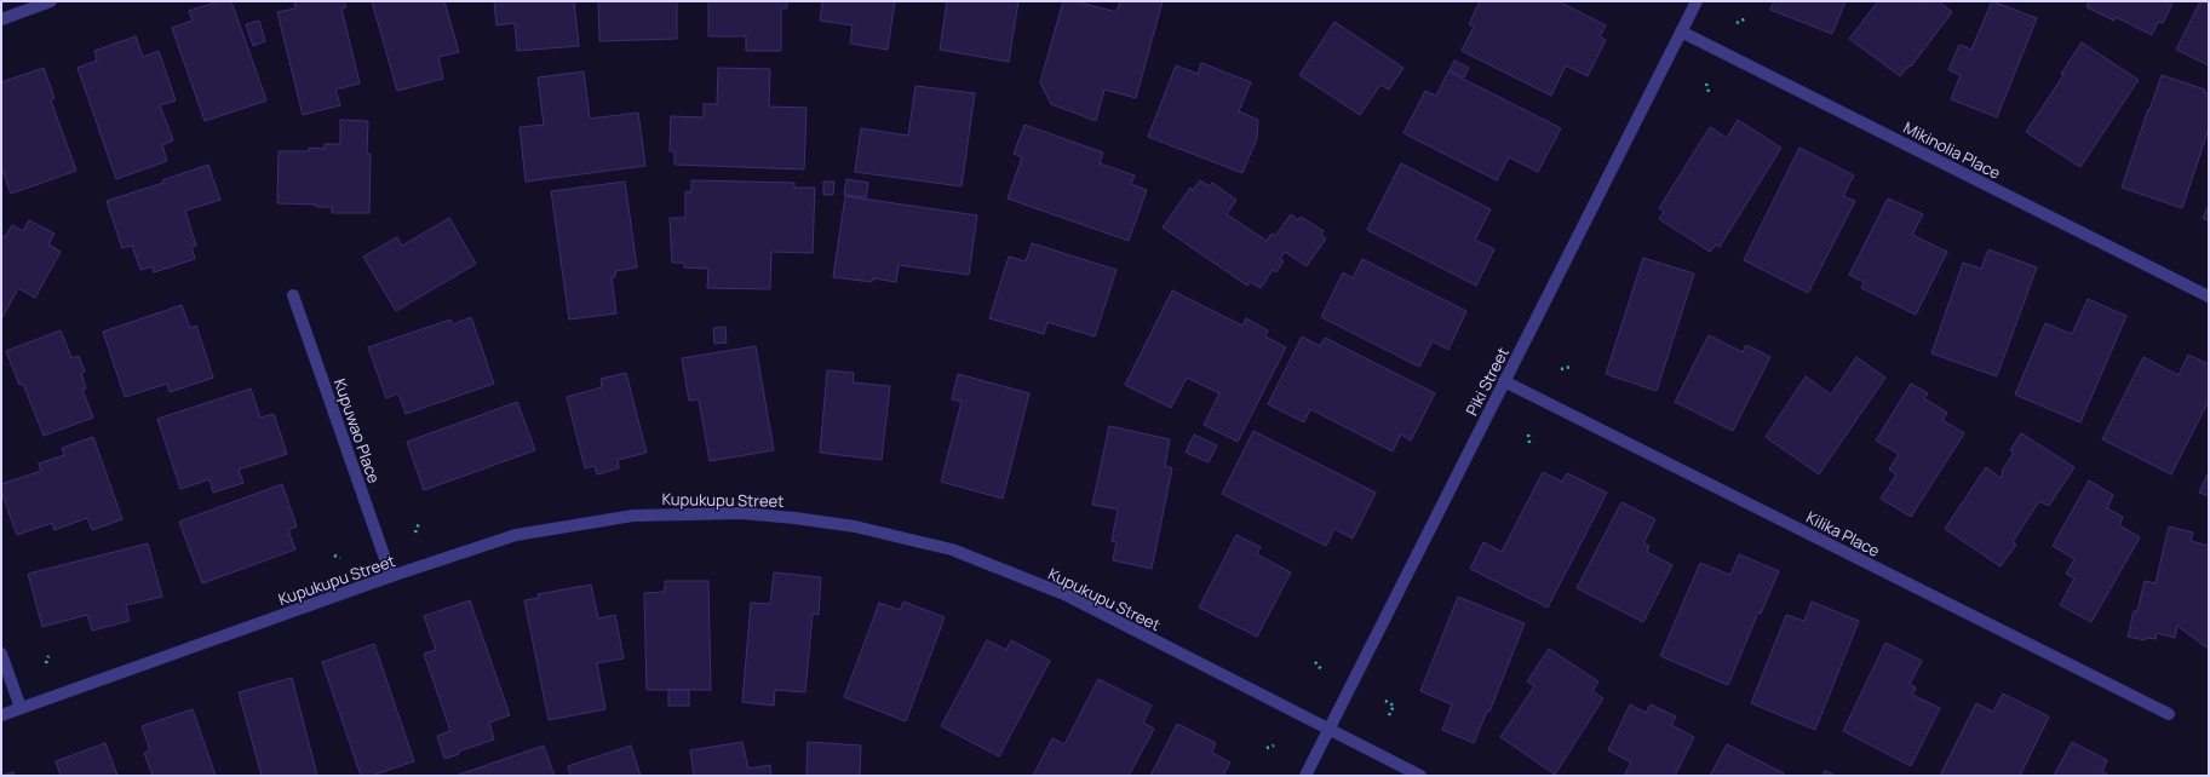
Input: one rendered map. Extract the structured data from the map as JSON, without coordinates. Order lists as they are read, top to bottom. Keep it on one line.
{"streets":{"street":["Mikinolia Place","Piki Street","Kupuwao Place","Kupukupu Street","Kilika Place"]},"crossings":[["Mikinolia Place","Piki Street"],["Piki Street","Kupukupu Street"],["Piki Street","Kilika Place"],["Kupuwao Place","Kupukupu Street"]]}
